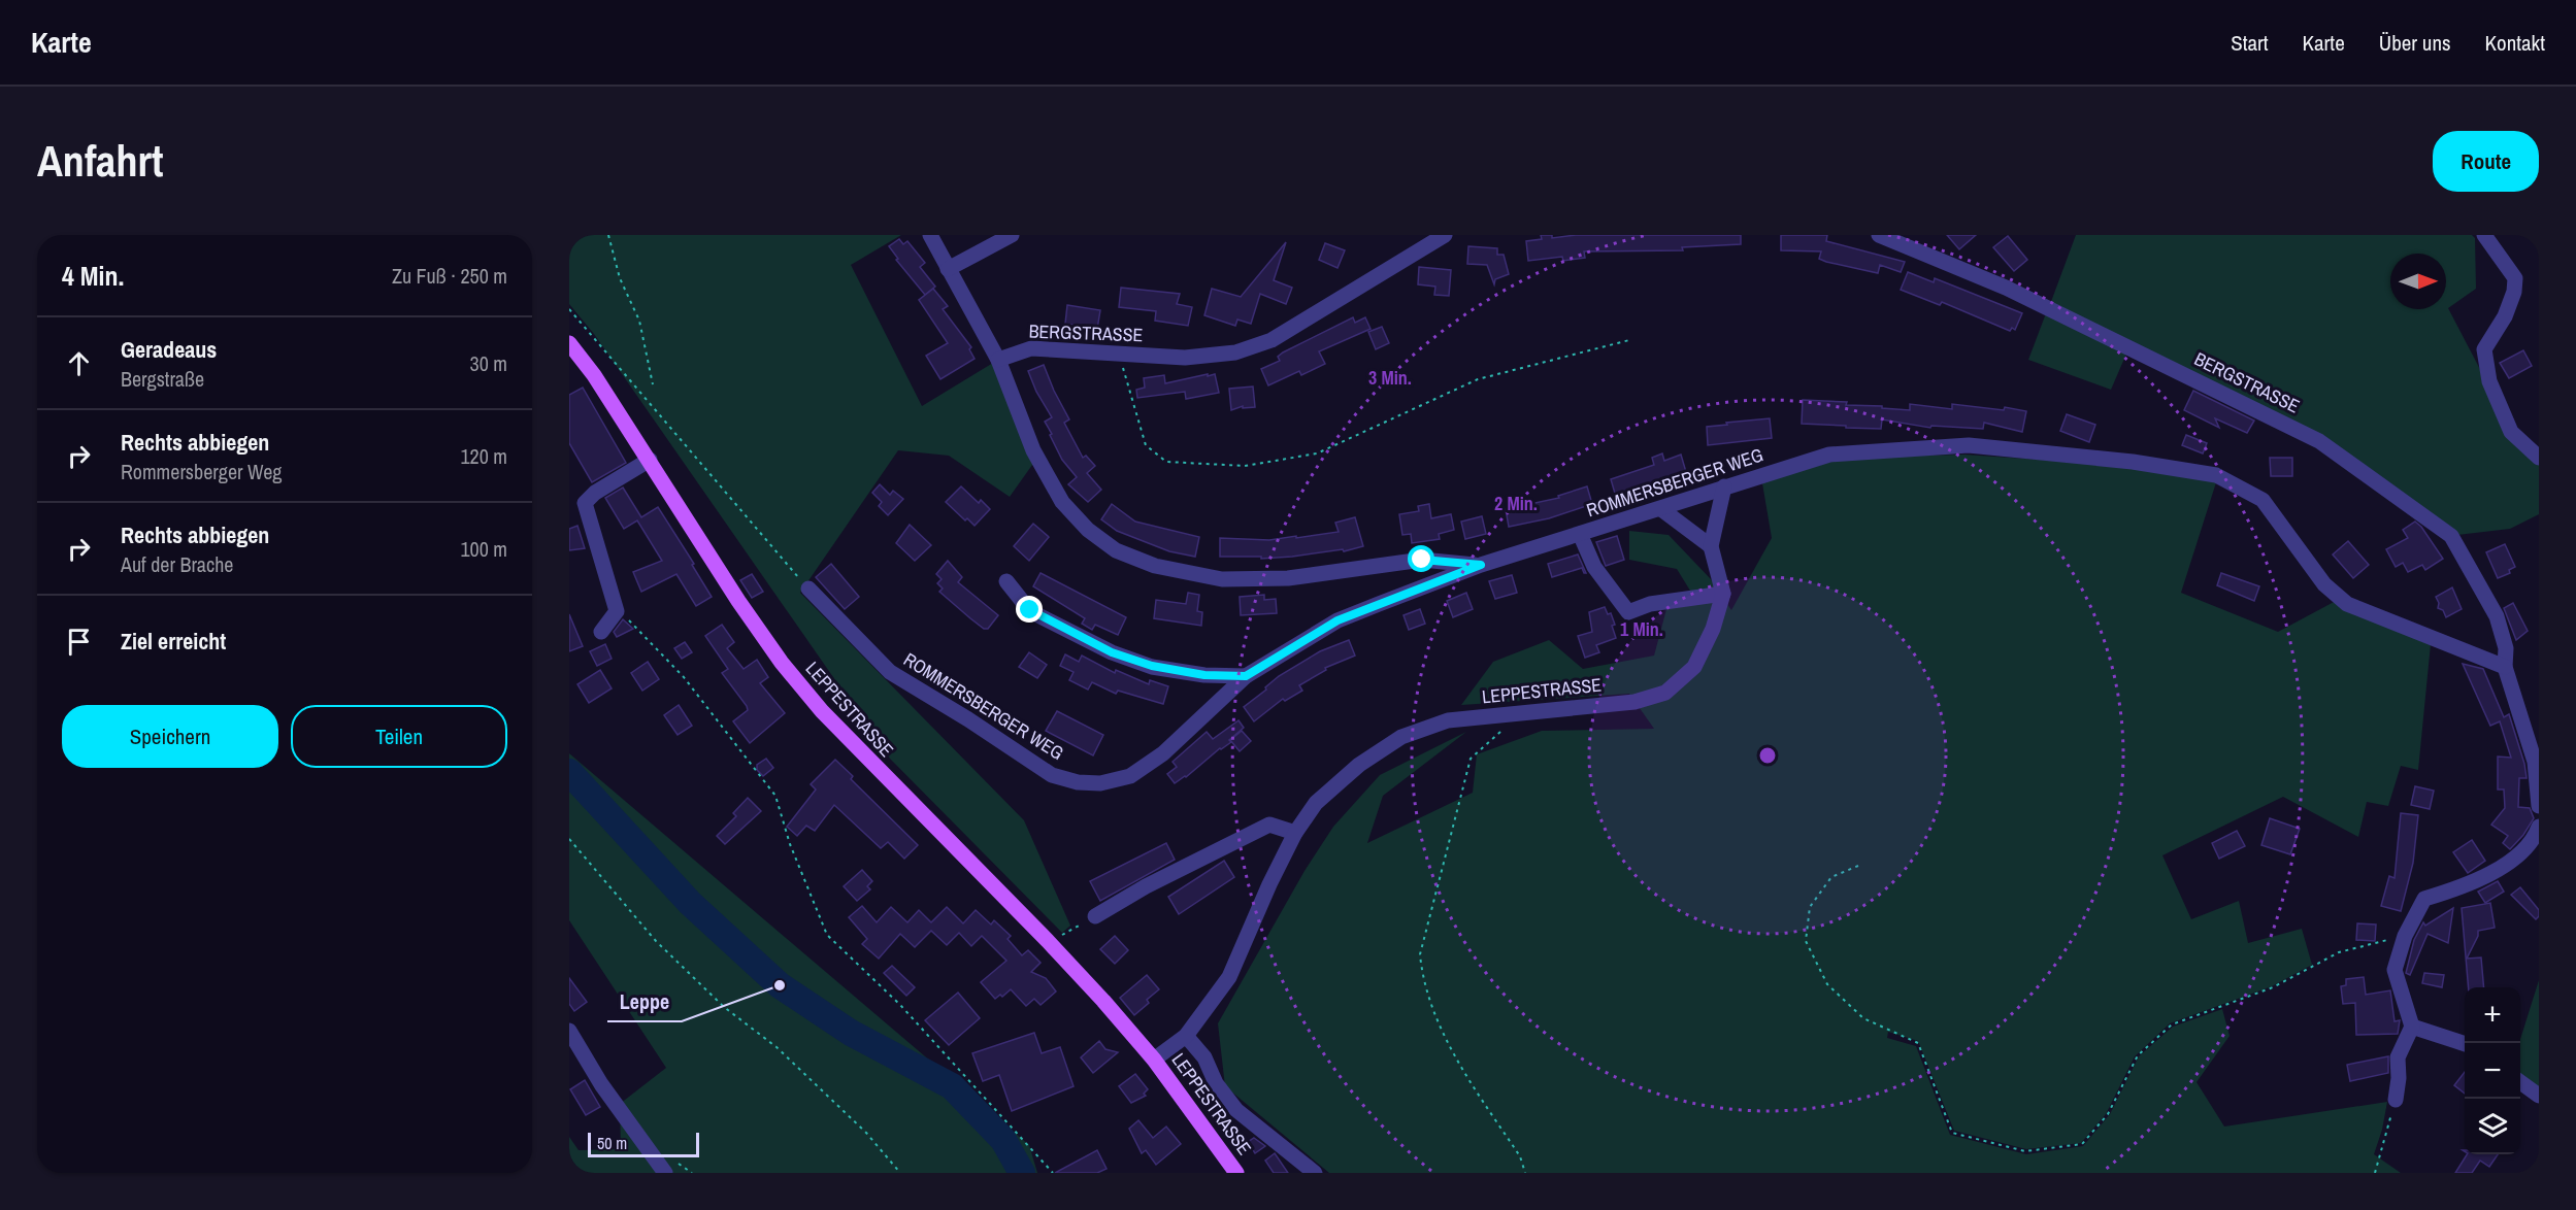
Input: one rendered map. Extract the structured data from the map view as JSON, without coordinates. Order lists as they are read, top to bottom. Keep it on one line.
{"streets":{"main road":["LEPPESTRASSE"],"street":["BERGSTRASSE","ROMMERSBERGER WEG"]},"crossings":[["BERGSTRASSE","ROMMERSBERGER WEG"]],"places":["Leppe"],"scale_bar":"50 m","north":"right","page":{"header":"Karte","nav":["Start","Karte","Über uns","Kontakt"],"buttons":["Route",["Speichern","Teilen"]],"title":"Anfahrt","heading":["4 Min.","Zu Fuß · 250 m"],"list":[["Geradeaus","Bergstraße","30 m"],["Rechts abbiegen","Rommersberger Weg","120 m"],["Rechts abbiegen","Auf der Brache","100 m"],"Ziel erreicht"],"map_buttons":["+","−"],"scale":"50 m"},"rings":["3 Min.","2 Min.","1 Min."]}
